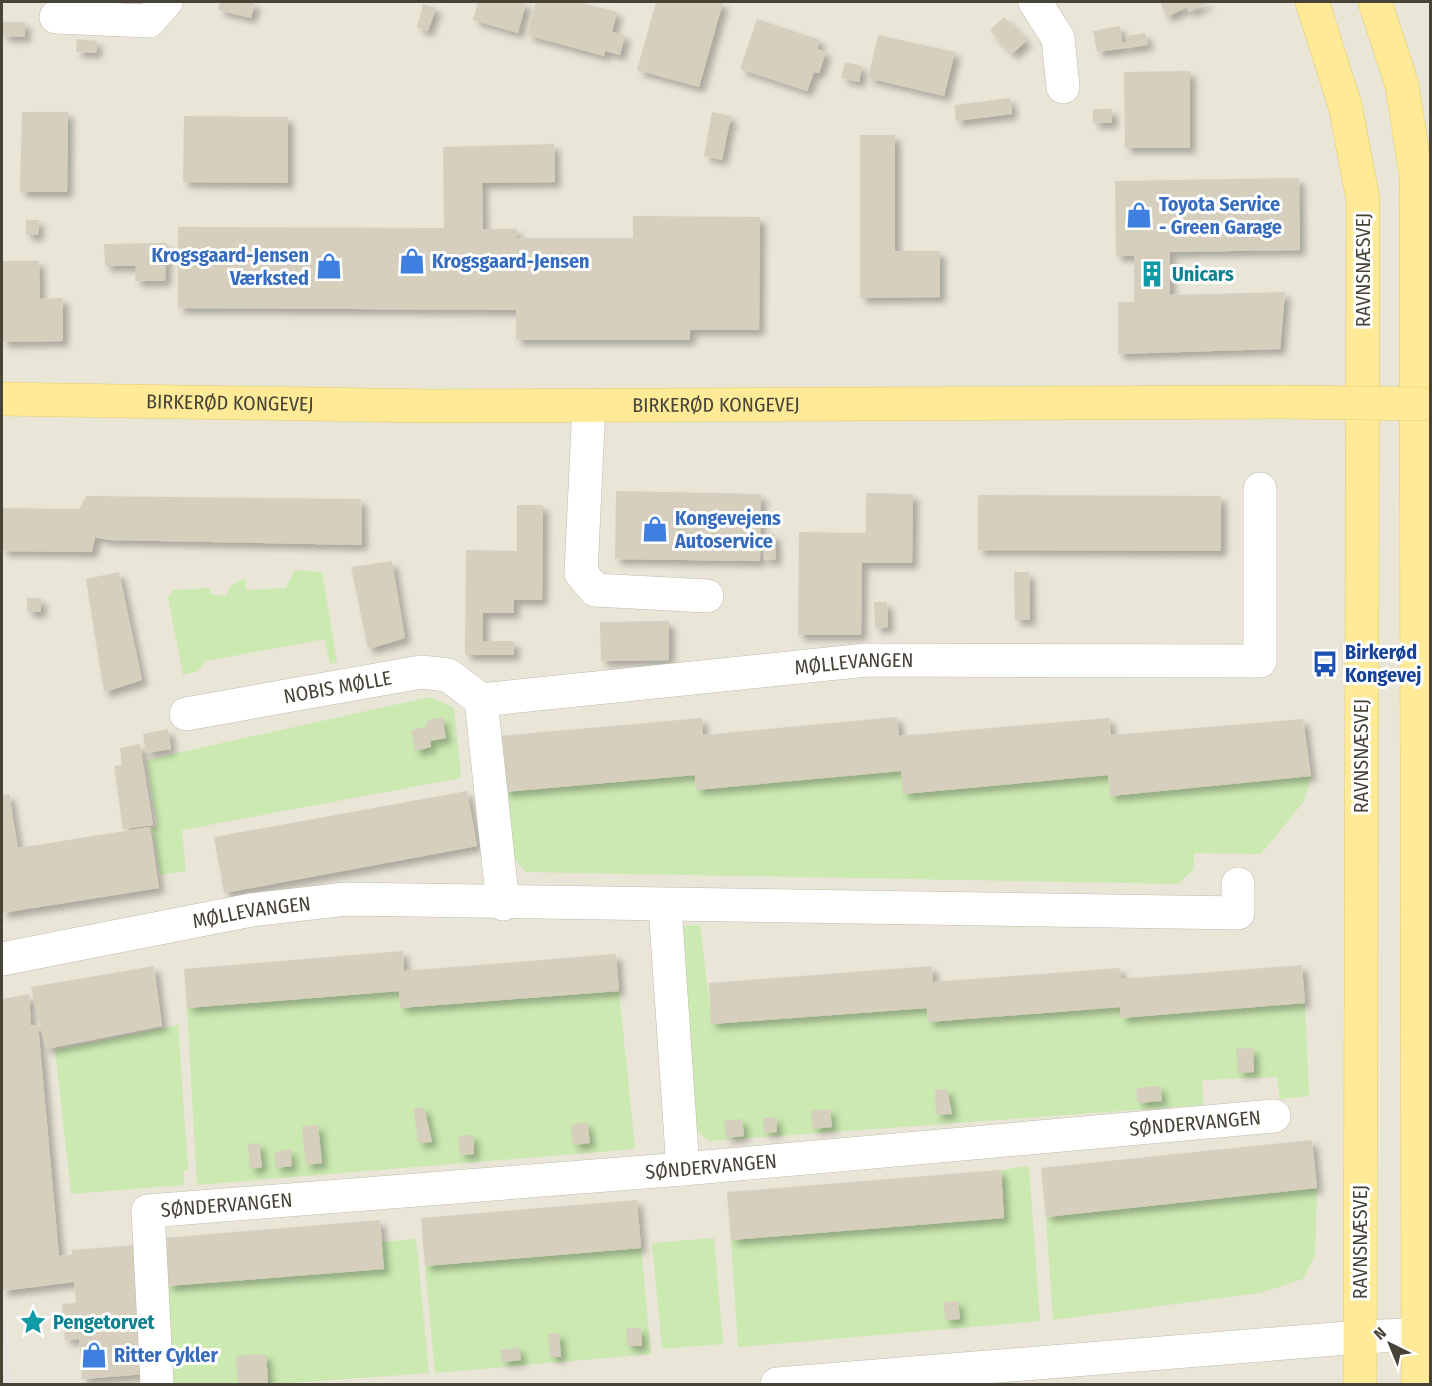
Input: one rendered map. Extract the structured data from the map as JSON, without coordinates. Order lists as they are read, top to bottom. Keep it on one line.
{"streets":{"main road":["RAVNSNÆSVEJ","BIRKERØD KONGEVEJ"],"street":["MØLLEVANGEN","NOBIS MØLLE","SØNDERVANGEN"]},"crossings":[["MØLLEVANGEN","NOBIS MØLLE"]],"places":{"shop":["Toyota Service - Green Garage","Krogsgaard-Jensen","Krogsgaard-Jensen Værksted","Kongevejens Autoservice","Ritter Cykler"],"building":["Unicars"],"bus stop":["Birkerød Kongevej"],"place":["Pengetorvet"]},"north":"top left"}
